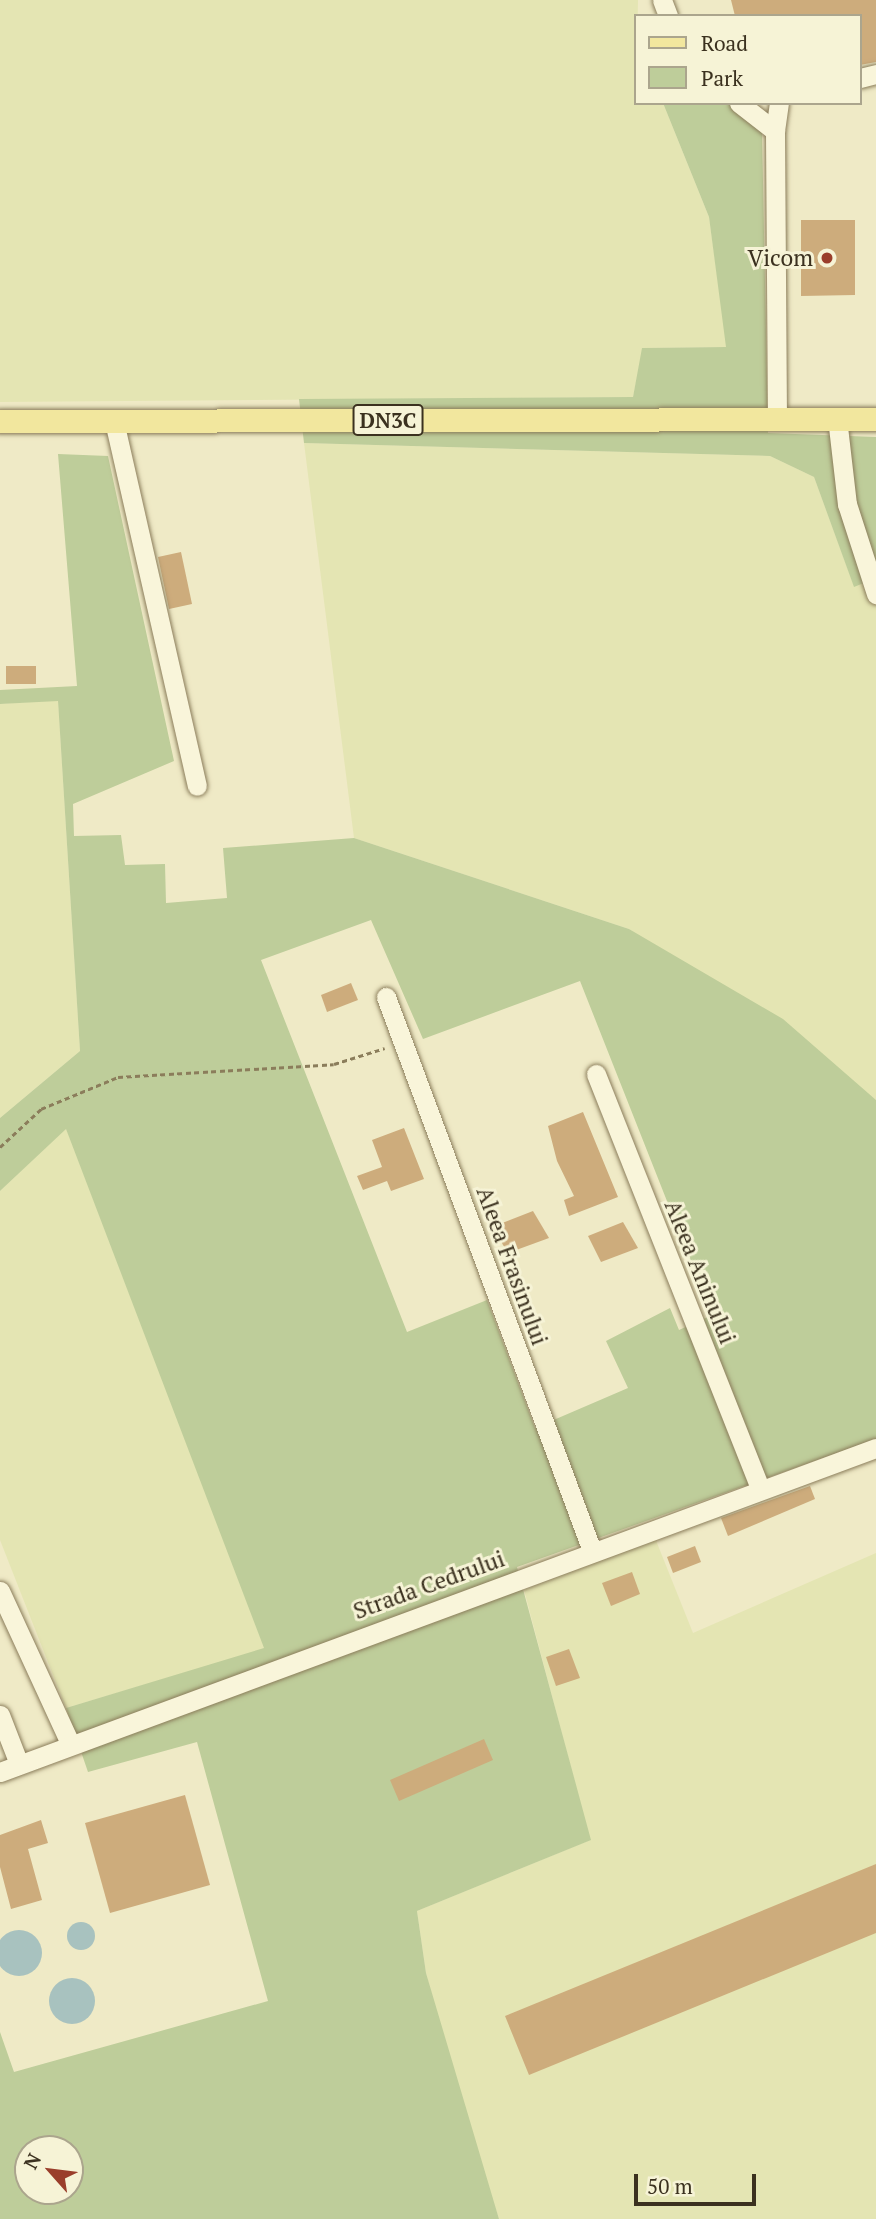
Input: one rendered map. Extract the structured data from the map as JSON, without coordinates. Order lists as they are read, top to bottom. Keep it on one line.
{"streets":{"main road":["DN3C"],"lane":["Aleea Frasinului","Aleea Aninului","Strada Cedrului"]},"crossings":[["Aleea Frasinului","Strada Cedrului"],["Aleea Aninului","Strada Cedrului"]],"places":["Vicom"],"legend":["Road","Park"],"scale_bar":"50 m","north":"top left"}
